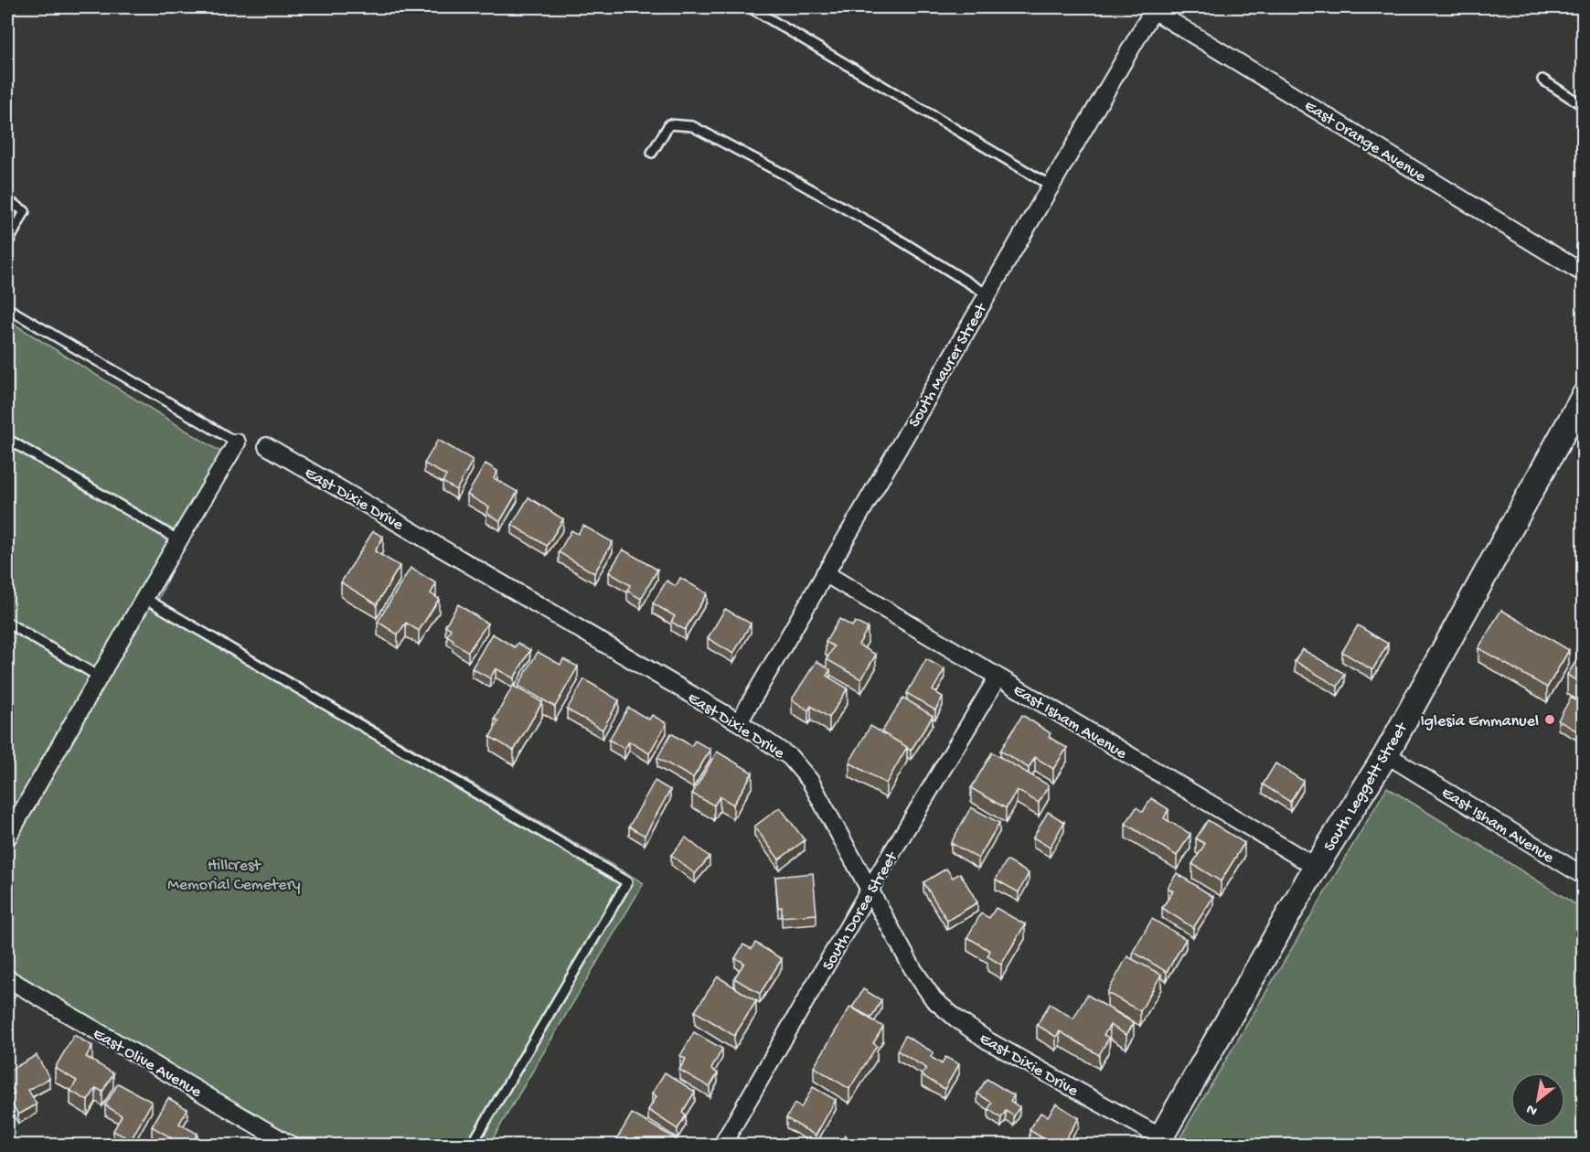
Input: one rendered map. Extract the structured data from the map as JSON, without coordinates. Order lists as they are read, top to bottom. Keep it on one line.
{"streets":{"street":["East Orange Avenue","South Maurer Street","East Dixie Drive","East Isham Avenue","South Leggett Street","South Doree Street","East Olive Avenue"]},"crossings":[["East Orange Avenue","South Maurer Street"],["South Maurer Street","East Dixie Drive"],["South Maurer Street","East Isham Avenue"],["East Dixie Drive","South Leggett Street"],["East Dixie Drive","South Doree Street"],["East Isham Avenue","South Leggett Street"],["East Isham Avenue","South Doree Street"]],"parks":["Hillcrest Memorial Cemetery"],"places":["Iglesia Emmanuel"],"north":"bottom left"}
